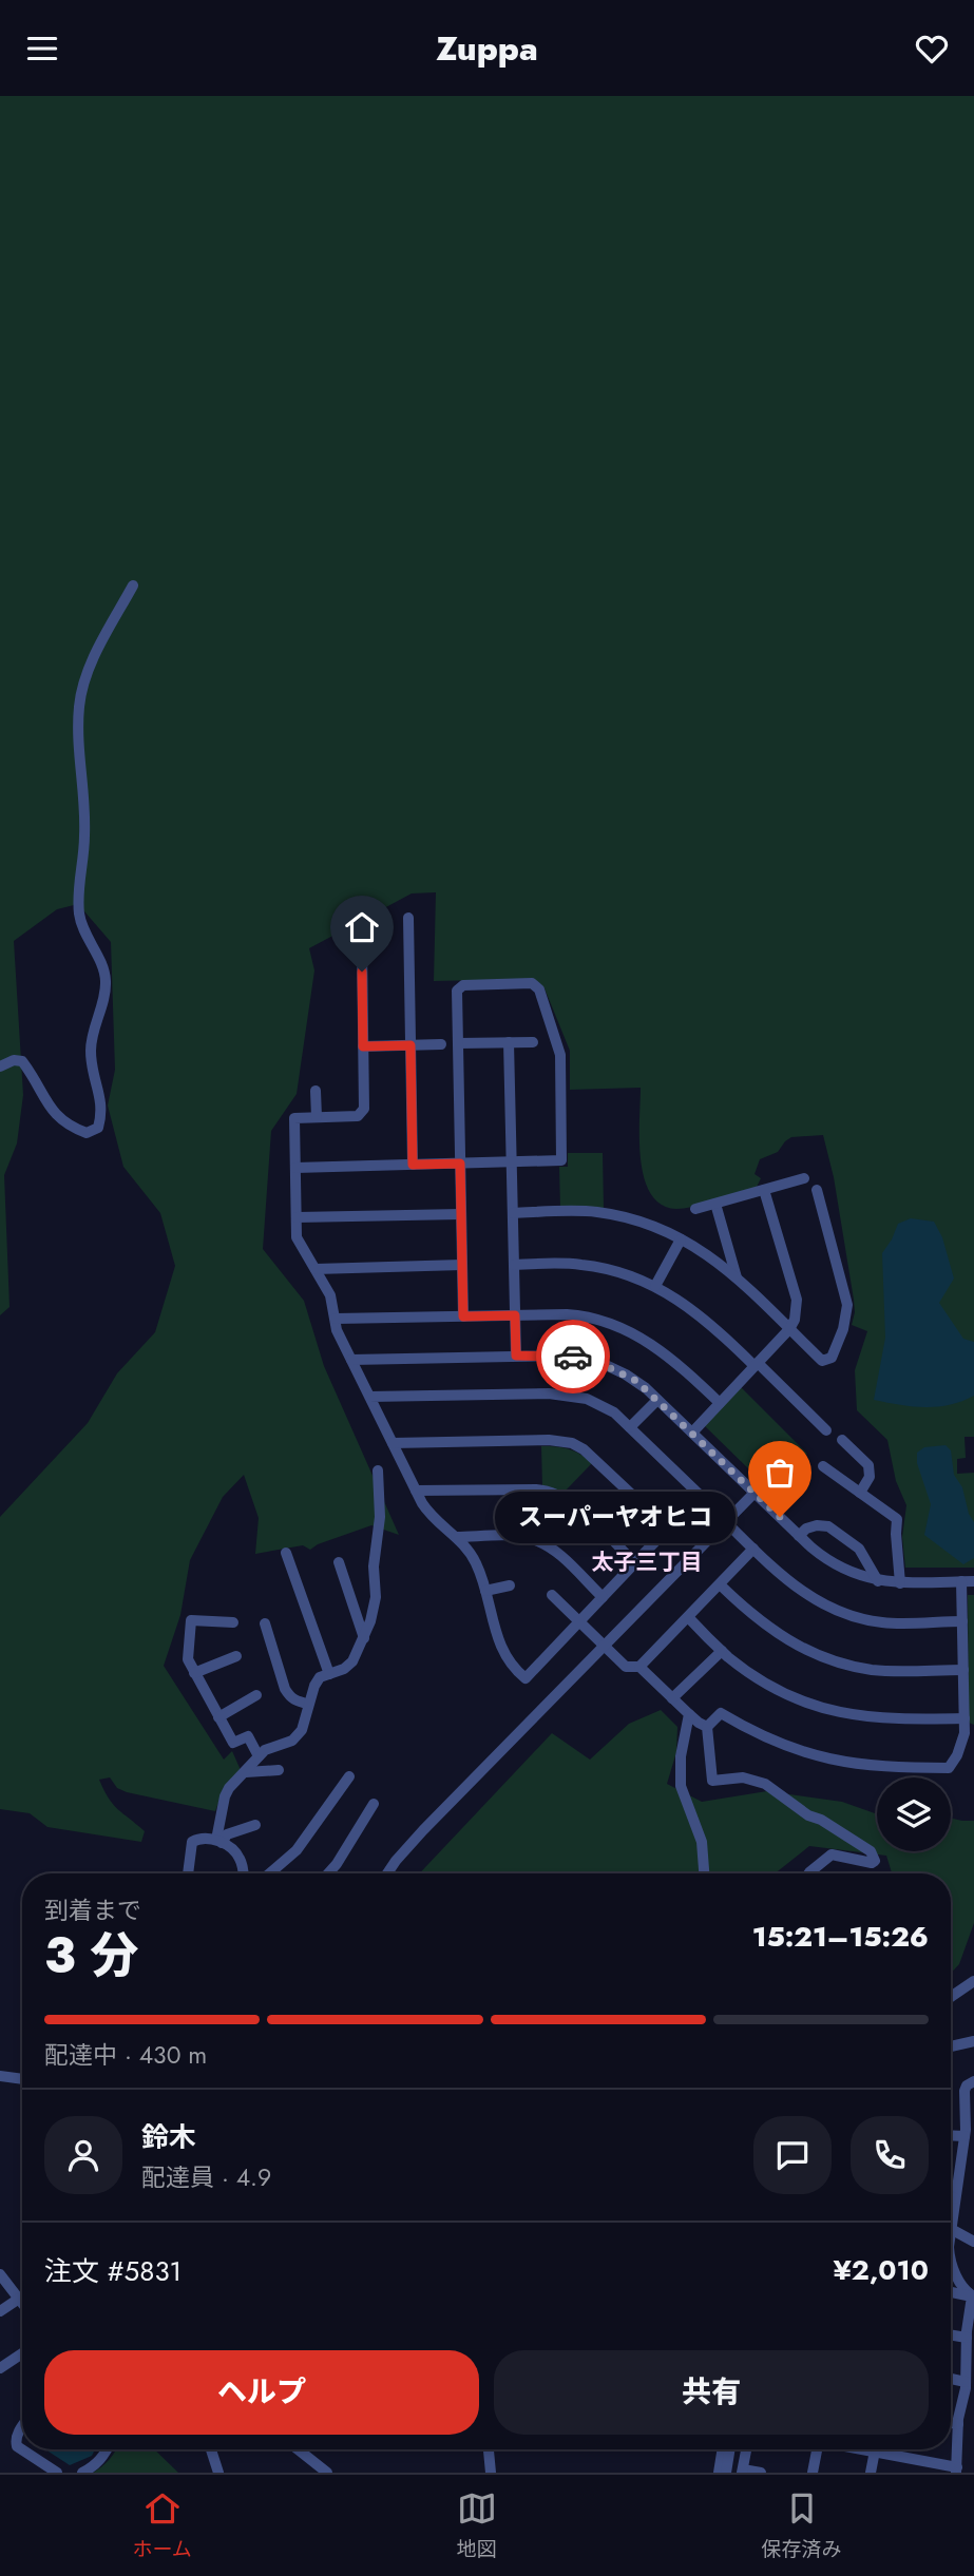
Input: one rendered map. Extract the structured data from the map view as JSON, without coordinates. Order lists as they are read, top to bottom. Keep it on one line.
{"districts":["太子三丁目"],"places":["スーパーヤオヒコ"],"page":{"header":"Zuppa","bubble":"スーパーヤオヒコ","heading":["3 分","到着まで","15:21–15:26"],"panel":["鈴木","配達員 · 4.9","注文 #5831","¥2,010"],"bar":"配達中 · 430 m","buttons":["ヘルプ","共有"],"tabs":["ホーム","地図","保存済み"]}}
